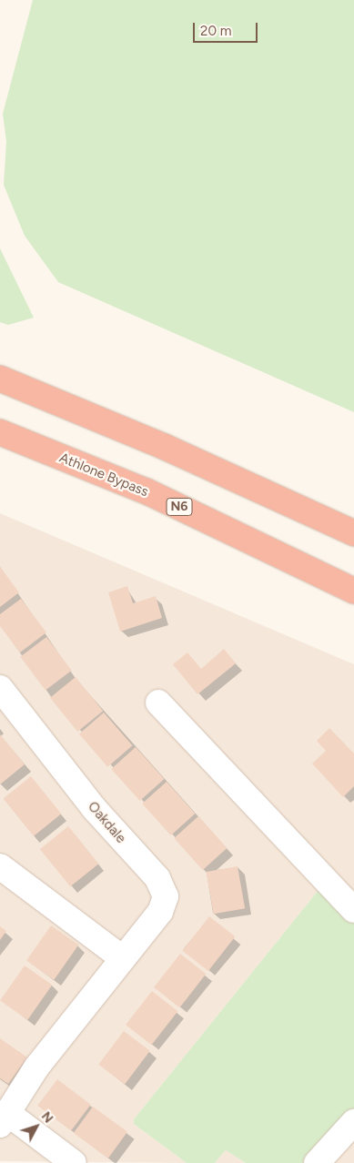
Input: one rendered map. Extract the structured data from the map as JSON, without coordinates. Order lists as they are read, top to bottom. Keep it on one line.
{"streets":{"highway":["Athlone Bypass","N6"],"street":["Oakdale"]},"scale_bar":"20 m","north":"top right"}
